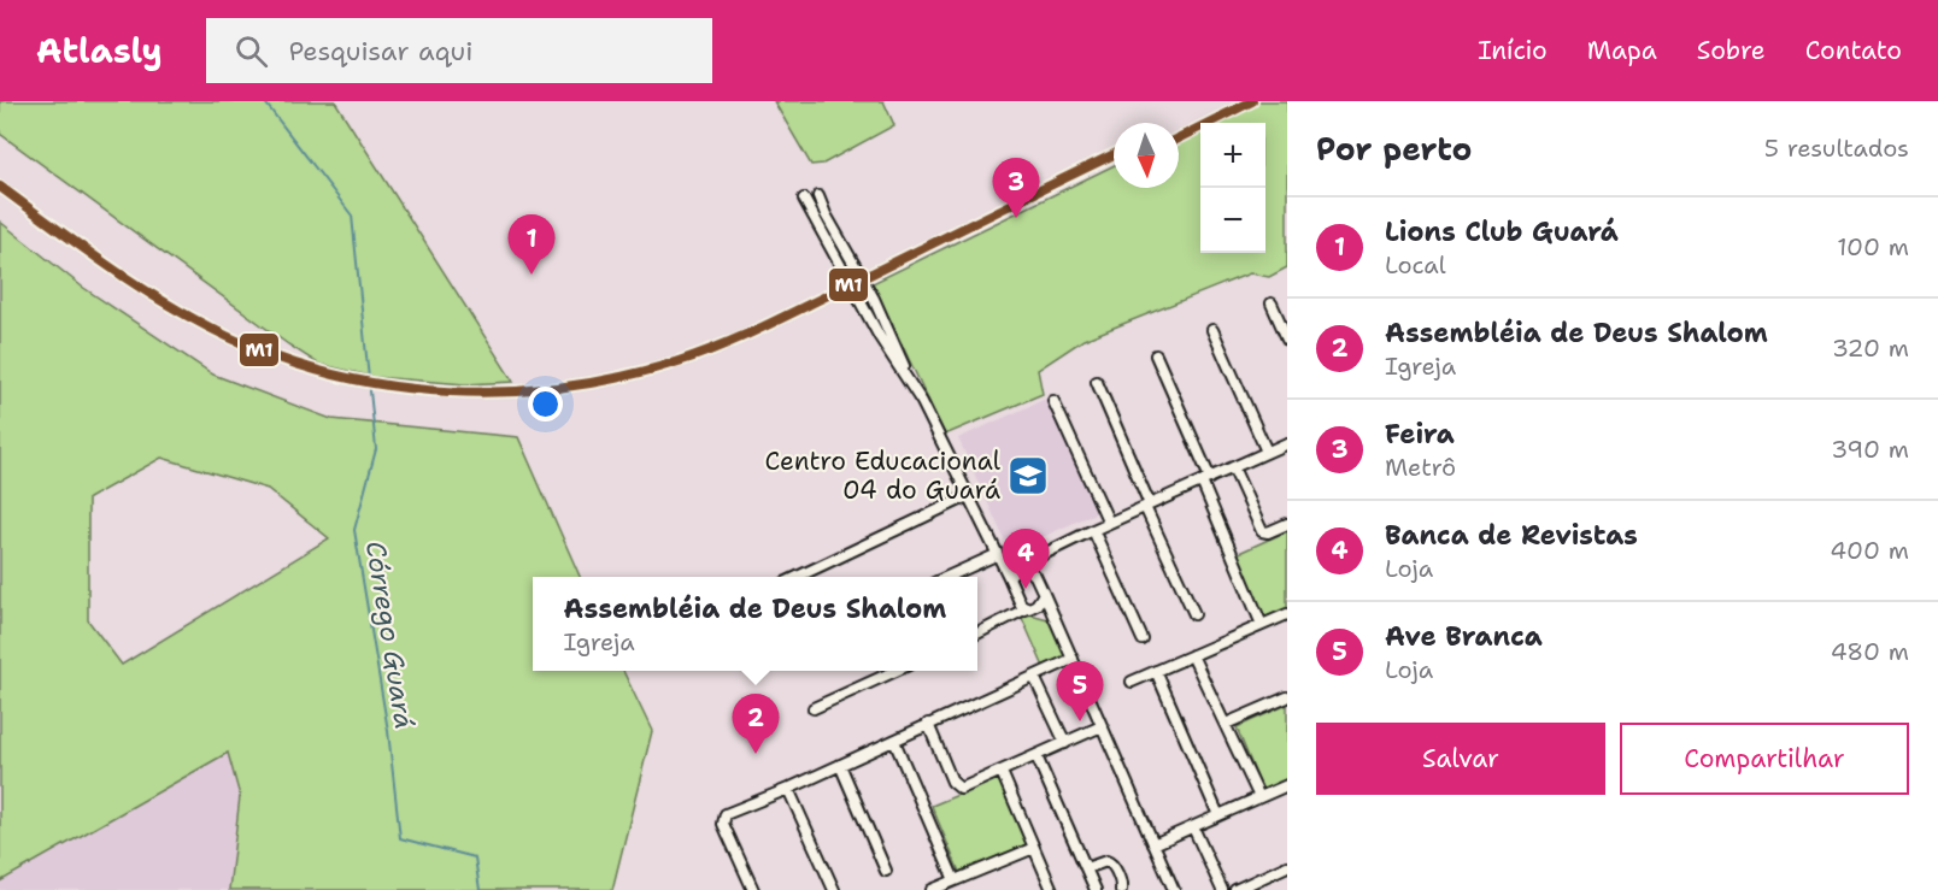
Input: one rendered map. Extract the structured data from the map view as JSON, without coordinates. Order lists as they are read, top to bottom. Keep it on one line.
{"water":["Córrego Guará"],"places":{"school or university":["Centro Educacional 04 do Guará"]},"lines":["transit line M1"],"north":"bottom","page":{"header":"Atlasly","search":"Pesquisar aqui","nav":["Início","Mapa","Sobre","Contato"],"heading":["Por perto","5 resultados"],"map_buttons":["+","−"],"pins":["3","1","4","5","2"],"list":[{"mark":"1","name":"Lions Club Guará","note":"Local","value":"100 m"},{"mark":"2","name":"Assembléia de Deus Shalom","note":"Igreja","value":"320 m"},{"mark":"3","name":"Feira","note":"Metrô","value":"390 m"},{"mark":"4","name":"Banca de Revistas","note":"Loja","value":"400 m"},{"mark":"5","name":"Ave Branca","note":"Loja","value":"480 m"}],"popup":["Assembléia de Deus Shalom","Igreja"],"buttons":["Salvar","Compartilhar"]}}
